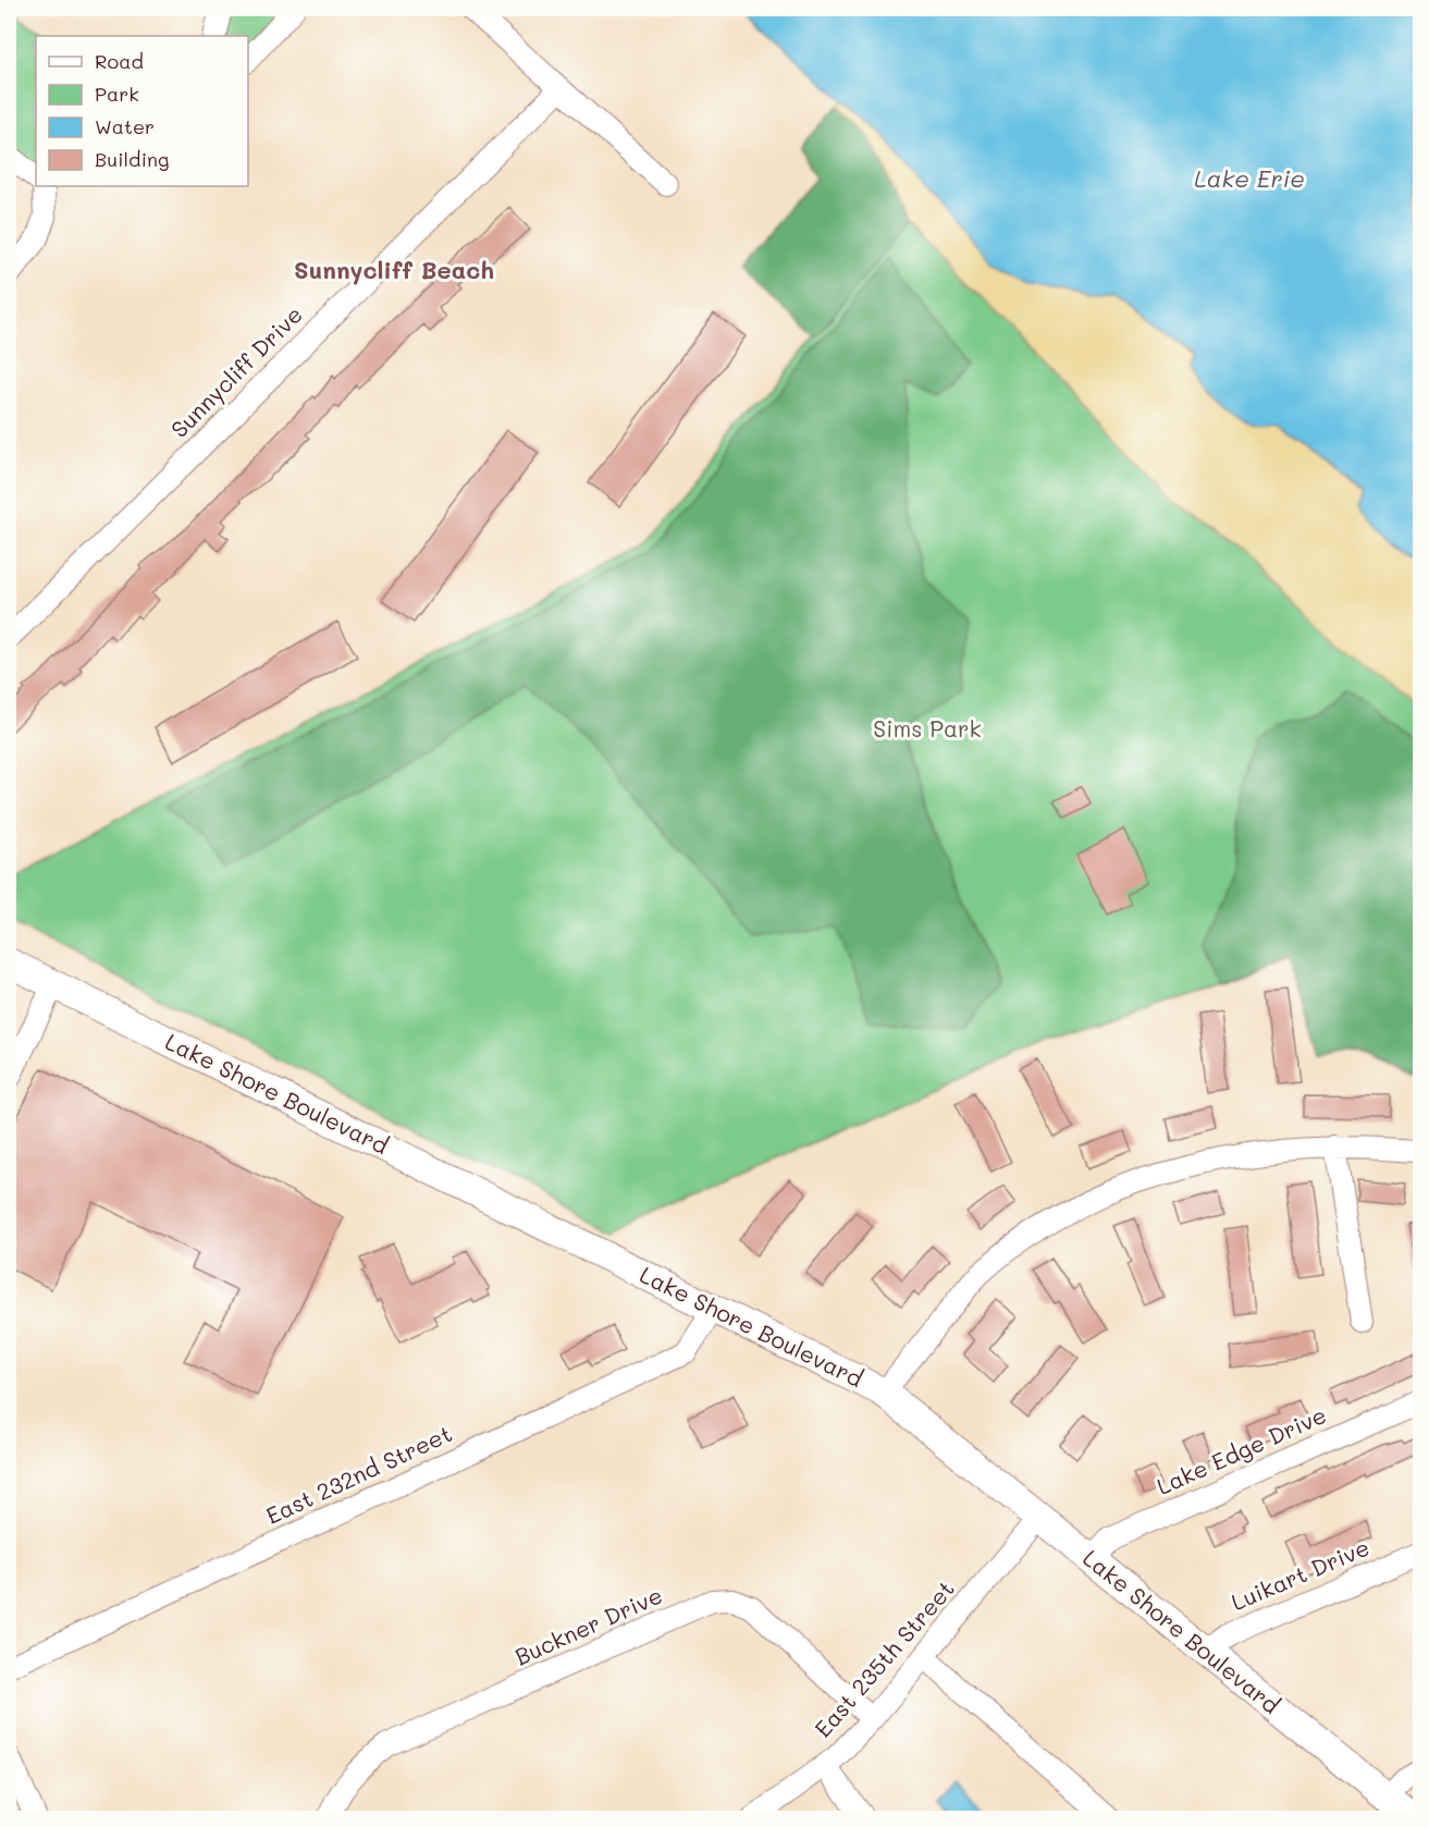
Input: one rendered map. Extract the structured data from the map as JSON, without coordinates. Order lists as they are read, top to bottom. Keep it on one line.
{"streets":{"main road":["Lake Shore Boulevard"],"street":["Sunnycliff Drive","Lake Edge Drive","East 232nd Street","Luikart Drive","Buckner Drive","East 235th Street"]},"crossings":[["Lake Shore Boulevard","Lake Edge Drive"],["Lake Shore Boulevard","East 232nd Street"],["Lake Shore Boulevard","Luikart Drive"],["Lake Shore Boulevard","East 235th Street"],["Buckner Drive","East 235th Street"]],"districts":["Sunnycliff Beach"],"water":["Lake Erie"],"parks":["Sims Park"],"legend":["Road","Park","Water","Building"]}
